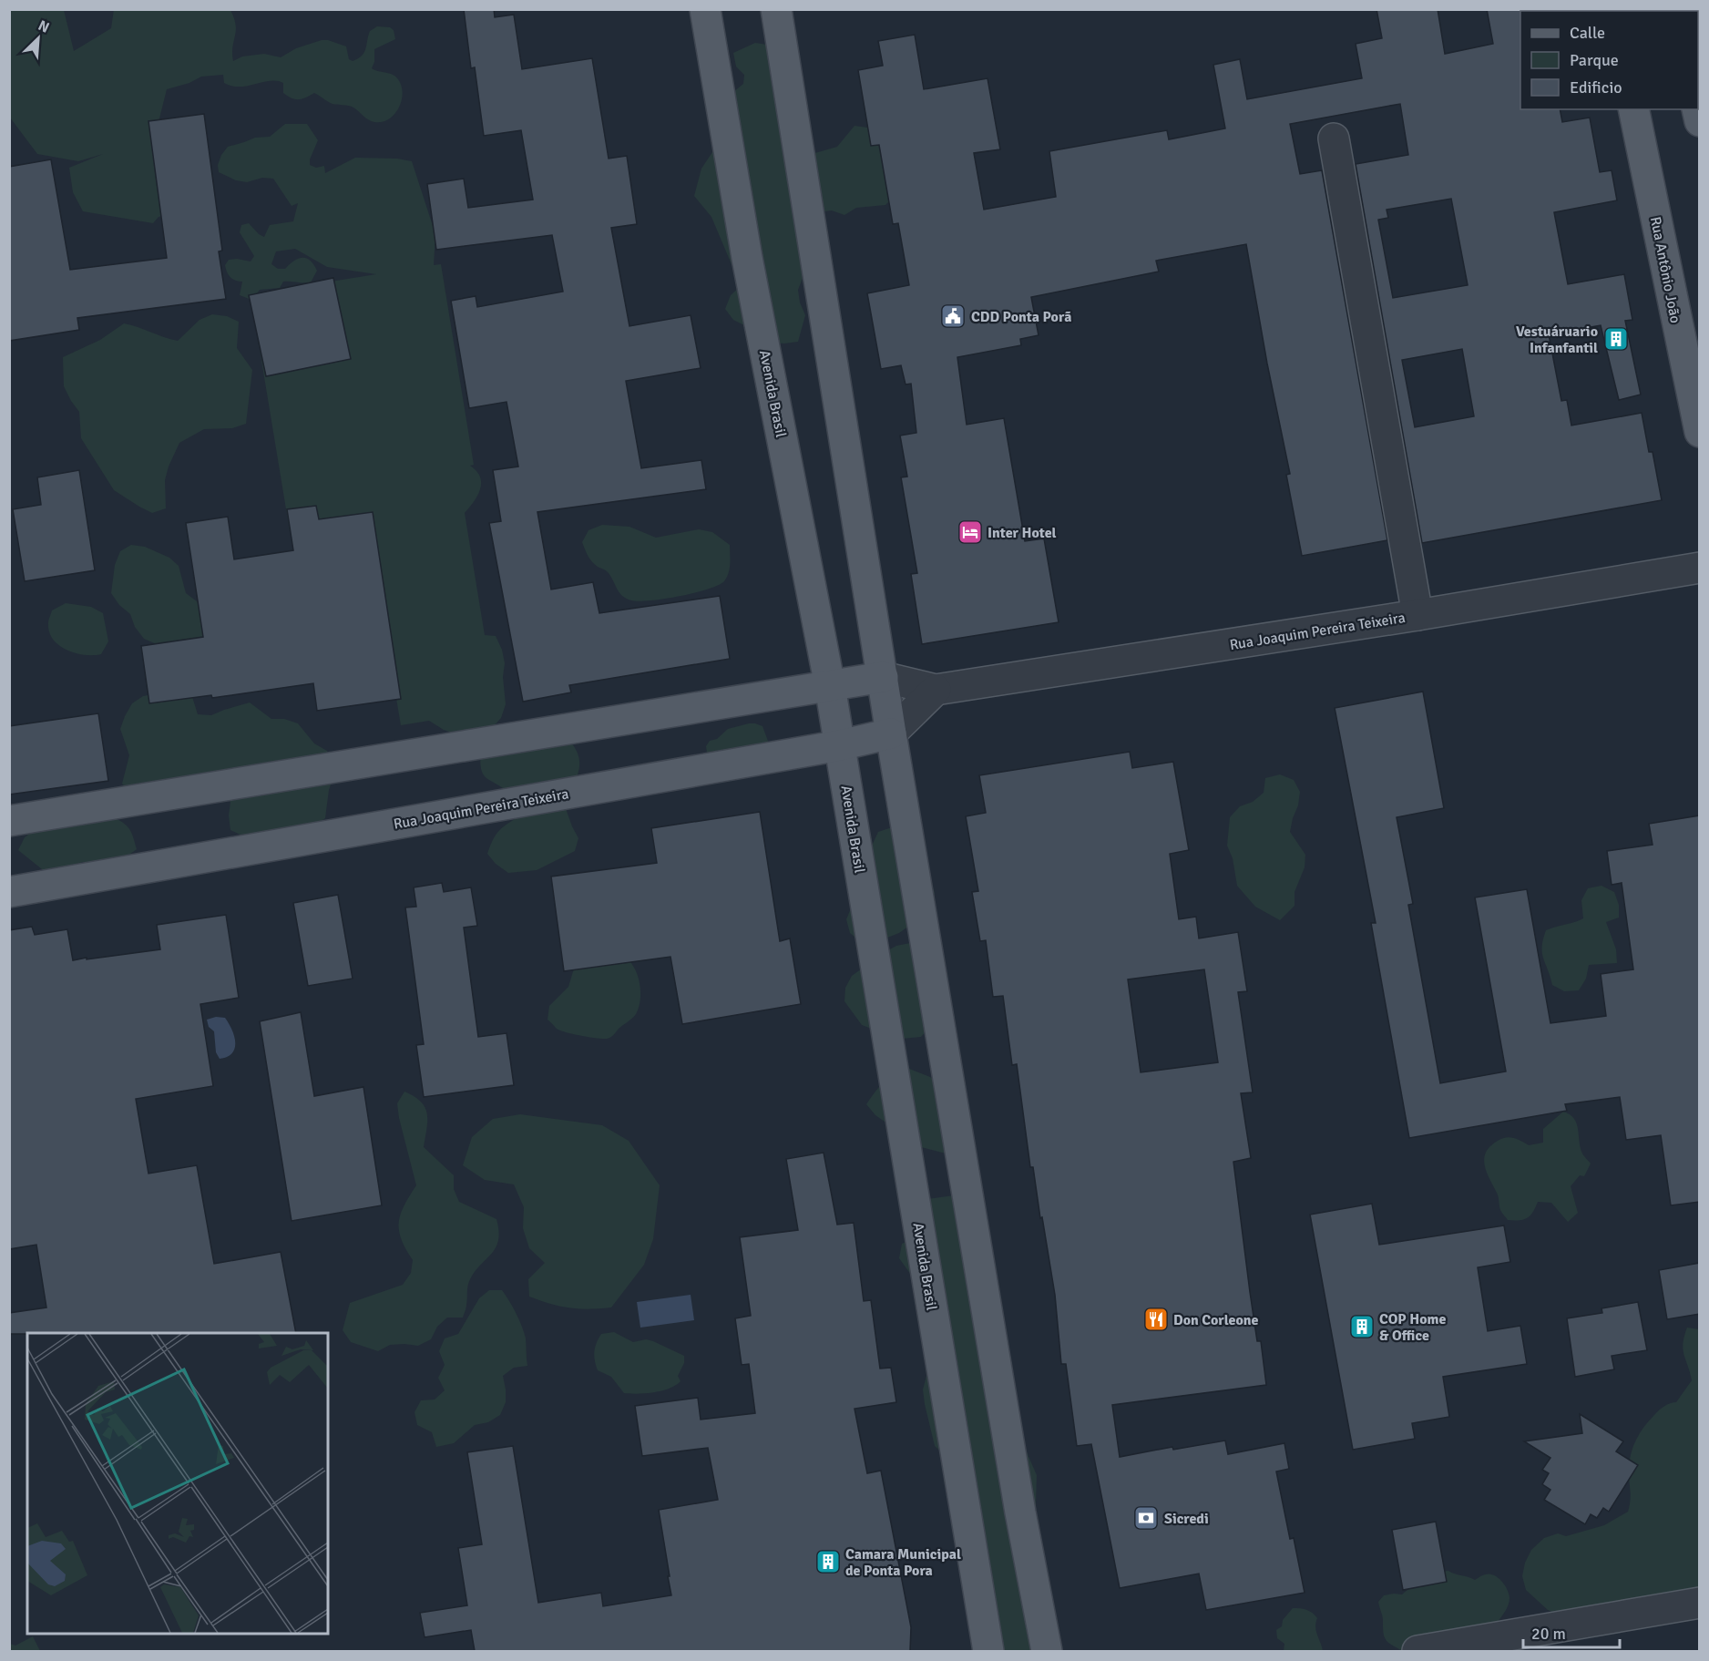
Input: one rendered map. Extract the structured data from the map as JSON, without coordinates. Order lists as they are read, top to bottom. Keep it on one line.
{"streets":{"main road":["Rua Antônio João","Avenida Brasil","Rua Joaquim Pereira Teixeira"]},"crossings":[["Avenida Brasil","Rua Joaquim Pereira Teixeira"]],"places":{"public building":["CDD Ponta Porã"],"building":["Vestuáruario Infanfantil","COP Home & Office","Camara Municipal de Ponta Pora"],"hotel":["Inter Hotel"],"restaurant":["Don Corleone"],"bank":["Sicredi"]},"legend":["Calle","Parque","Edificio"],"scale_bar":"20 m","north":"top right"}
